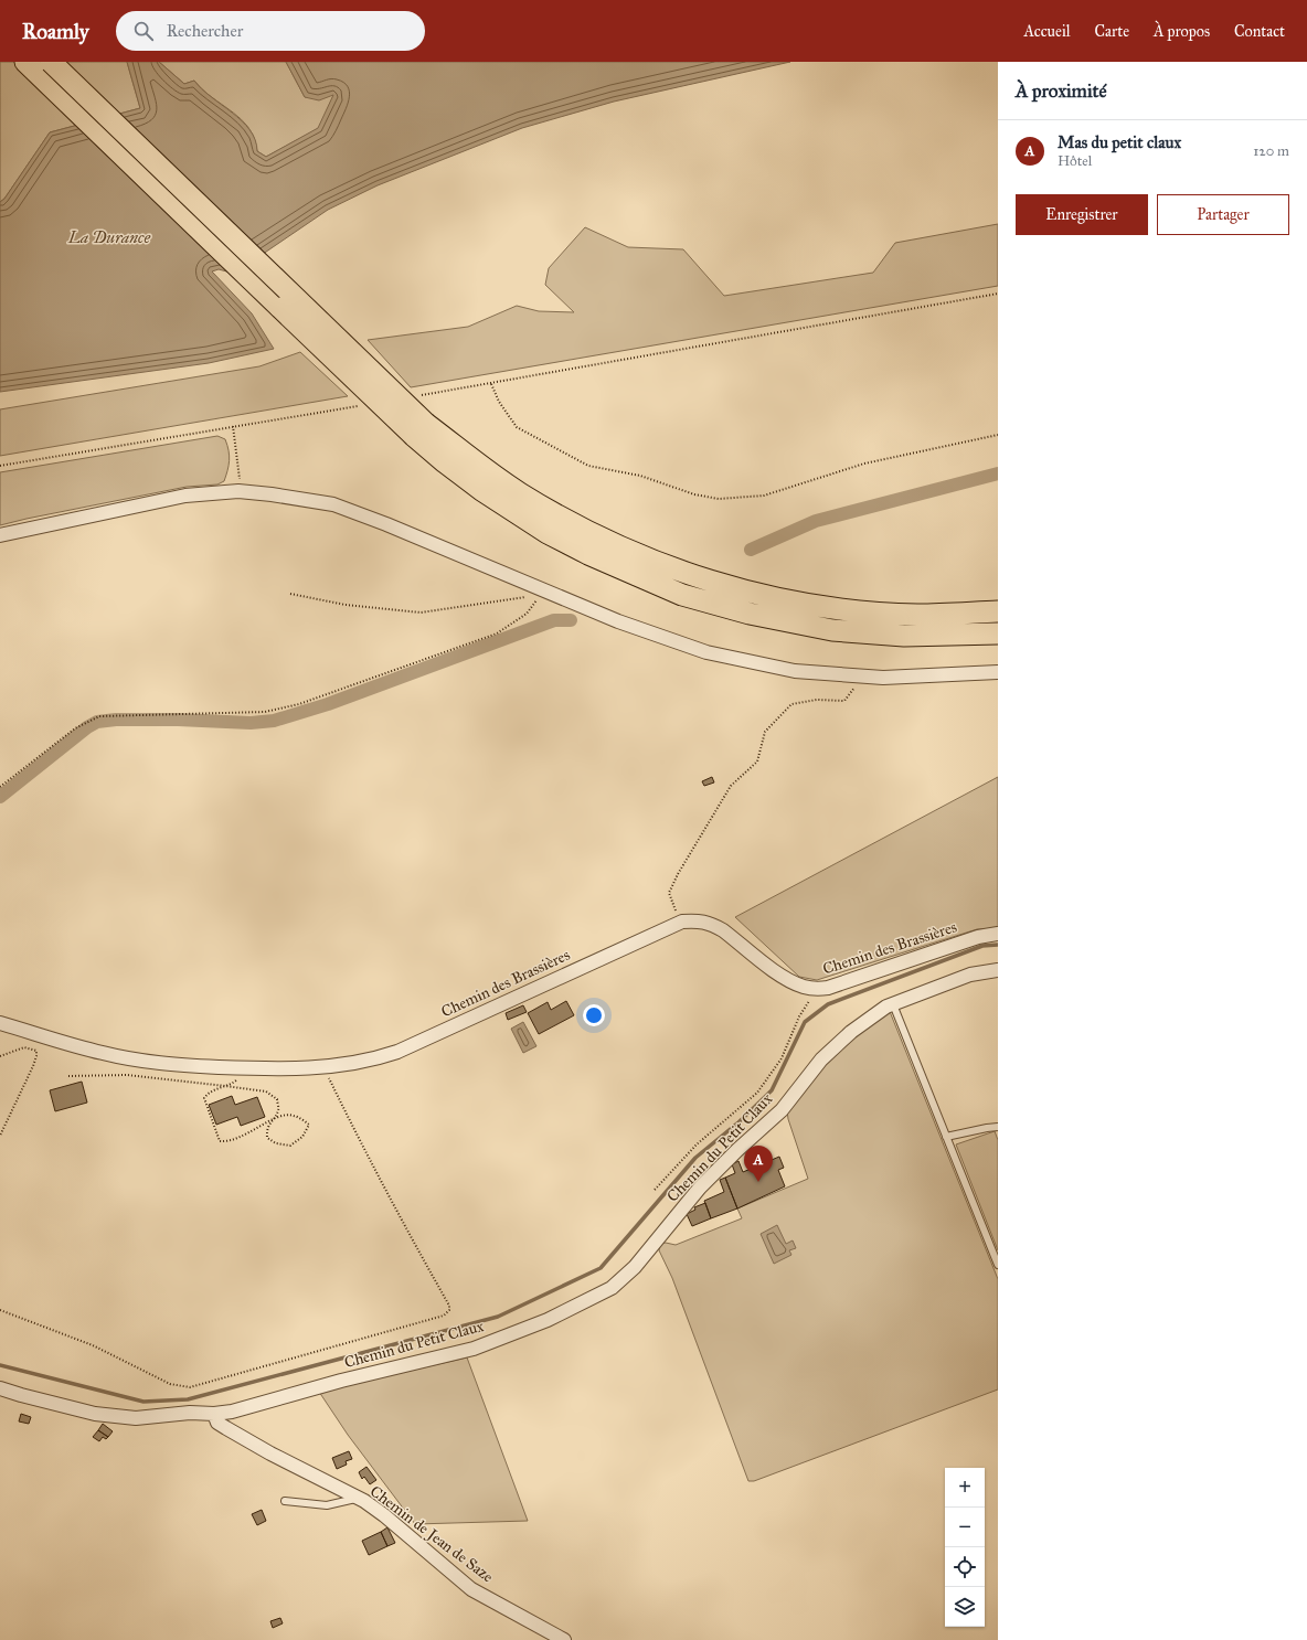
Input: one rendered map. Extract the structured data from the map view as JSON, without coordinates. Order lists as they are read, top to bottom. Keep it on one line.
{"streets":{"street":["Chemin des Brassières","Chemin du Petit Claux","Chemin de Jean de Saze"]},"crossings":[["Chemin du Petit Claux","Chemin de Jean de Saze"]],"water":["La Durance"],"page":{"header":"Roamly","search":"Rechercher","nav":["Accueil","Carte","À propos","Contact"],"heading":"À proximité","list":[{"mark":"A","name":"Mas du petit claux","note":"Hôtel","value":"120 m"}],"buttons":["Enregistrer","Partager"],"pins":"A","map_buttons":["+","−"]}}
